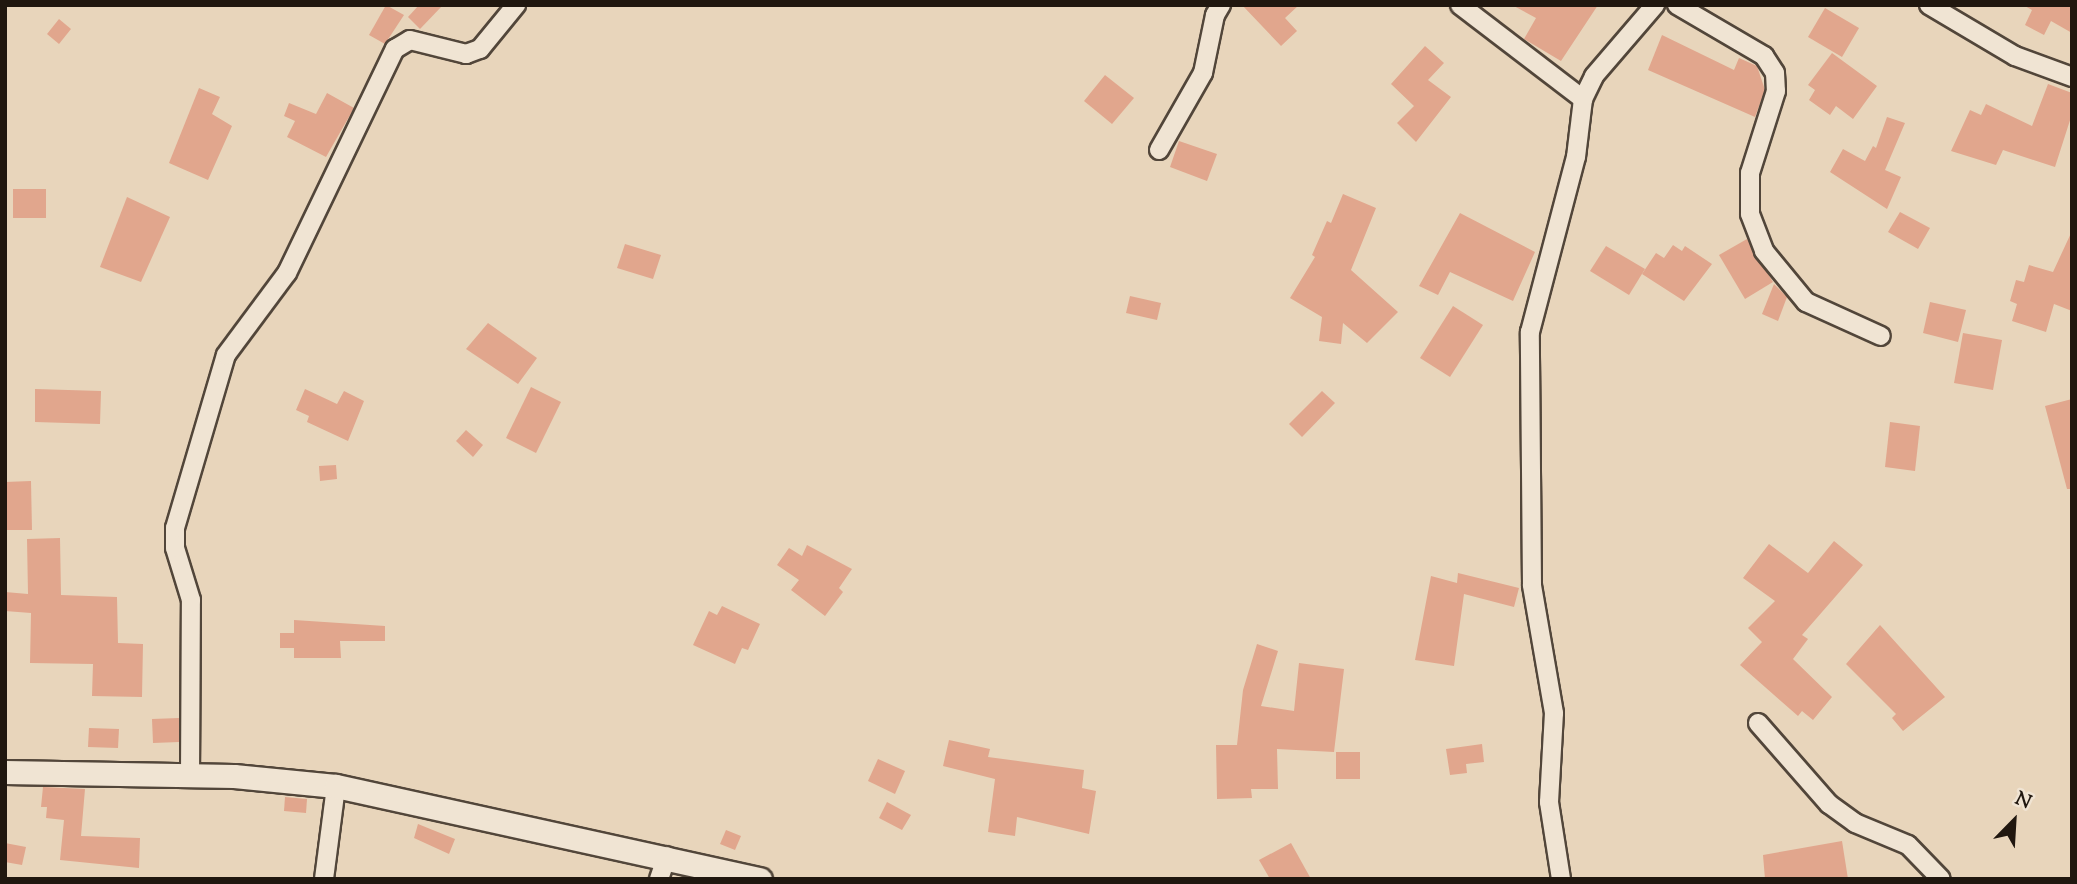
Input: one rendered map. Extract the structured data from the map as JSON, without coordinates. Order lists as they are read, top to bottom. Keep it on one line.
{"north":"top right"}
